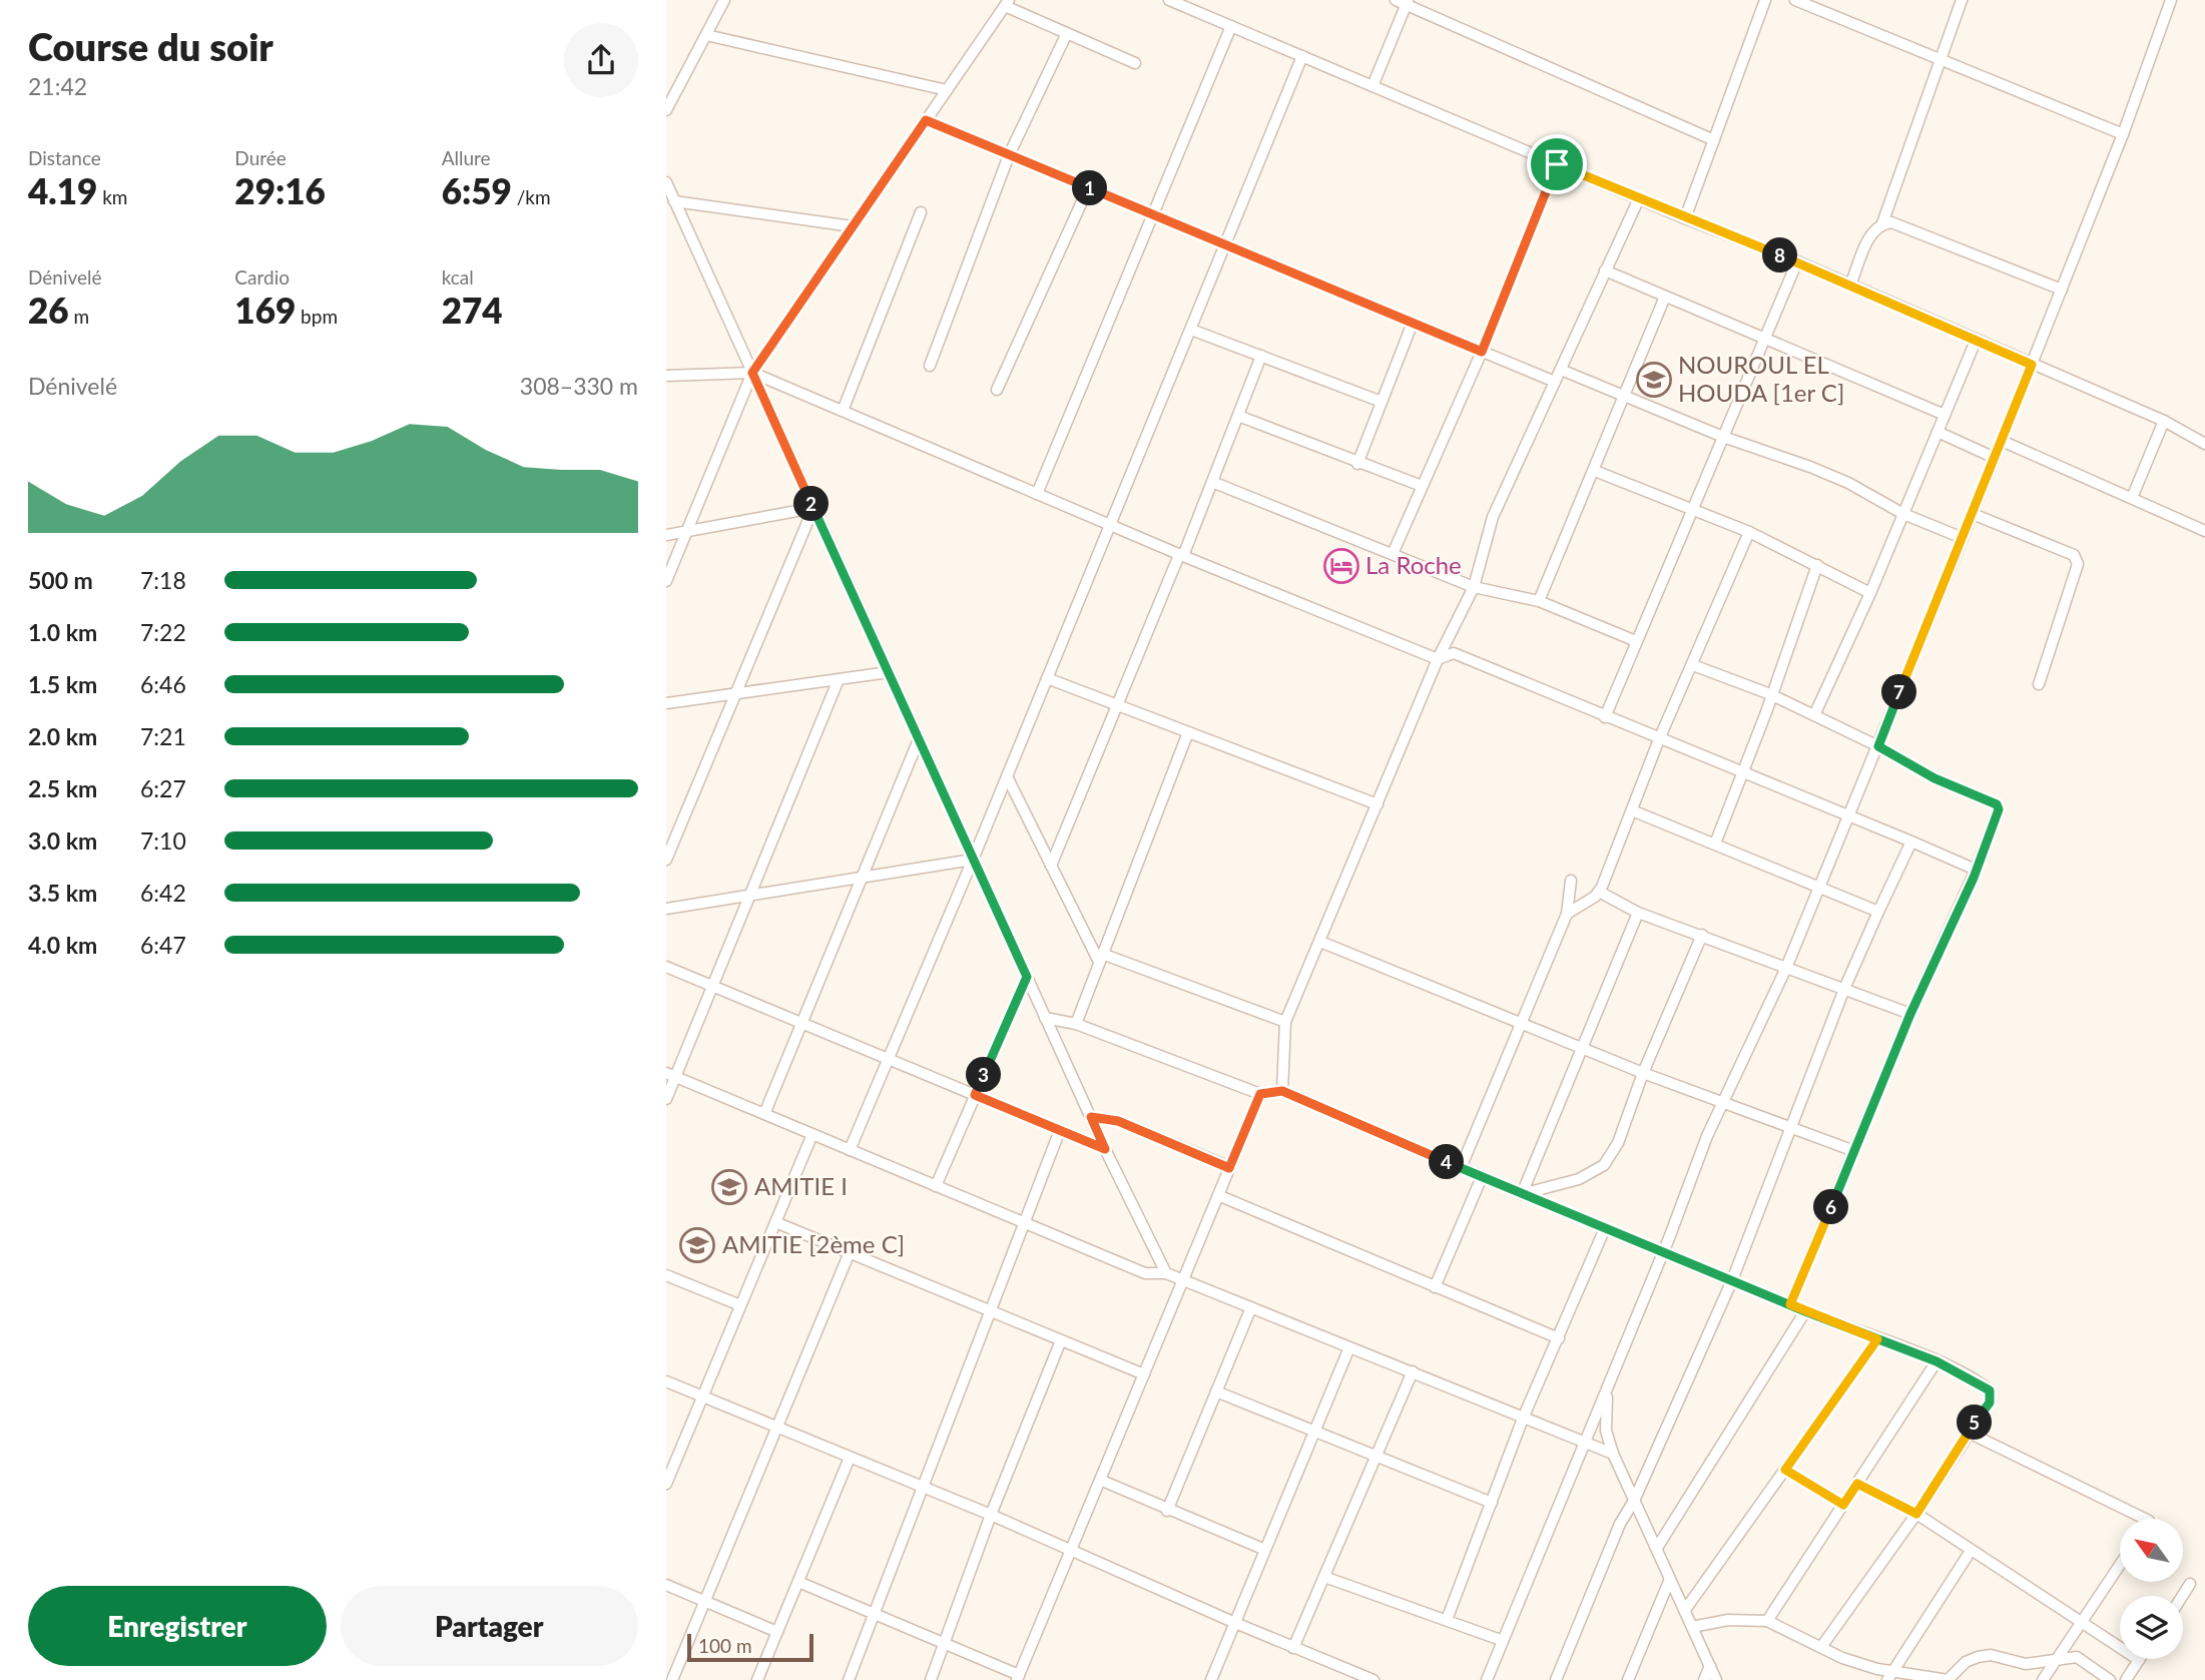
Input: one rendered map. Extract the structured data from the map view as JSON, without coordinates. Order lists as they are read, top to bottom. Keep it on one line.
{"places":{"school or university":["NOUROUL EL HOUDA [1er C]","AMITIE I","AMITIE [2ème C]"],"hotel":["La Roche"]},"scale_bar":"100 m","north":"top left","page":{"heading":["Course du soir","21:42"],"stats":[["Distance","4.19 km"],["Durée","29:16"],["Allure","6:59 /km"],["Dénivelé","26 m"],["Cardio","169 bpm"],["kcal","274"]],"pins":["1","8","2","7","3","4","6","5"],"chart":["Dénivelé","308–330 m"],"list":[{"name":"500 m","note":"7:18"},{"name":"1.0 km","note":"7:22"},{"name":"1.5 km","note":"6:46"},{"name":"2.0 km","note":"7:21"},{"name":"2.5 km","note":"6:27"},{"name":"3.0 km","note":"7:10"},{"name":"3.5 km","note":"6:42"},{"name":"4.0 km","note":"6:47"}],"buttons":["Enregistrer","Partager"],"scale":"100 m"}}
